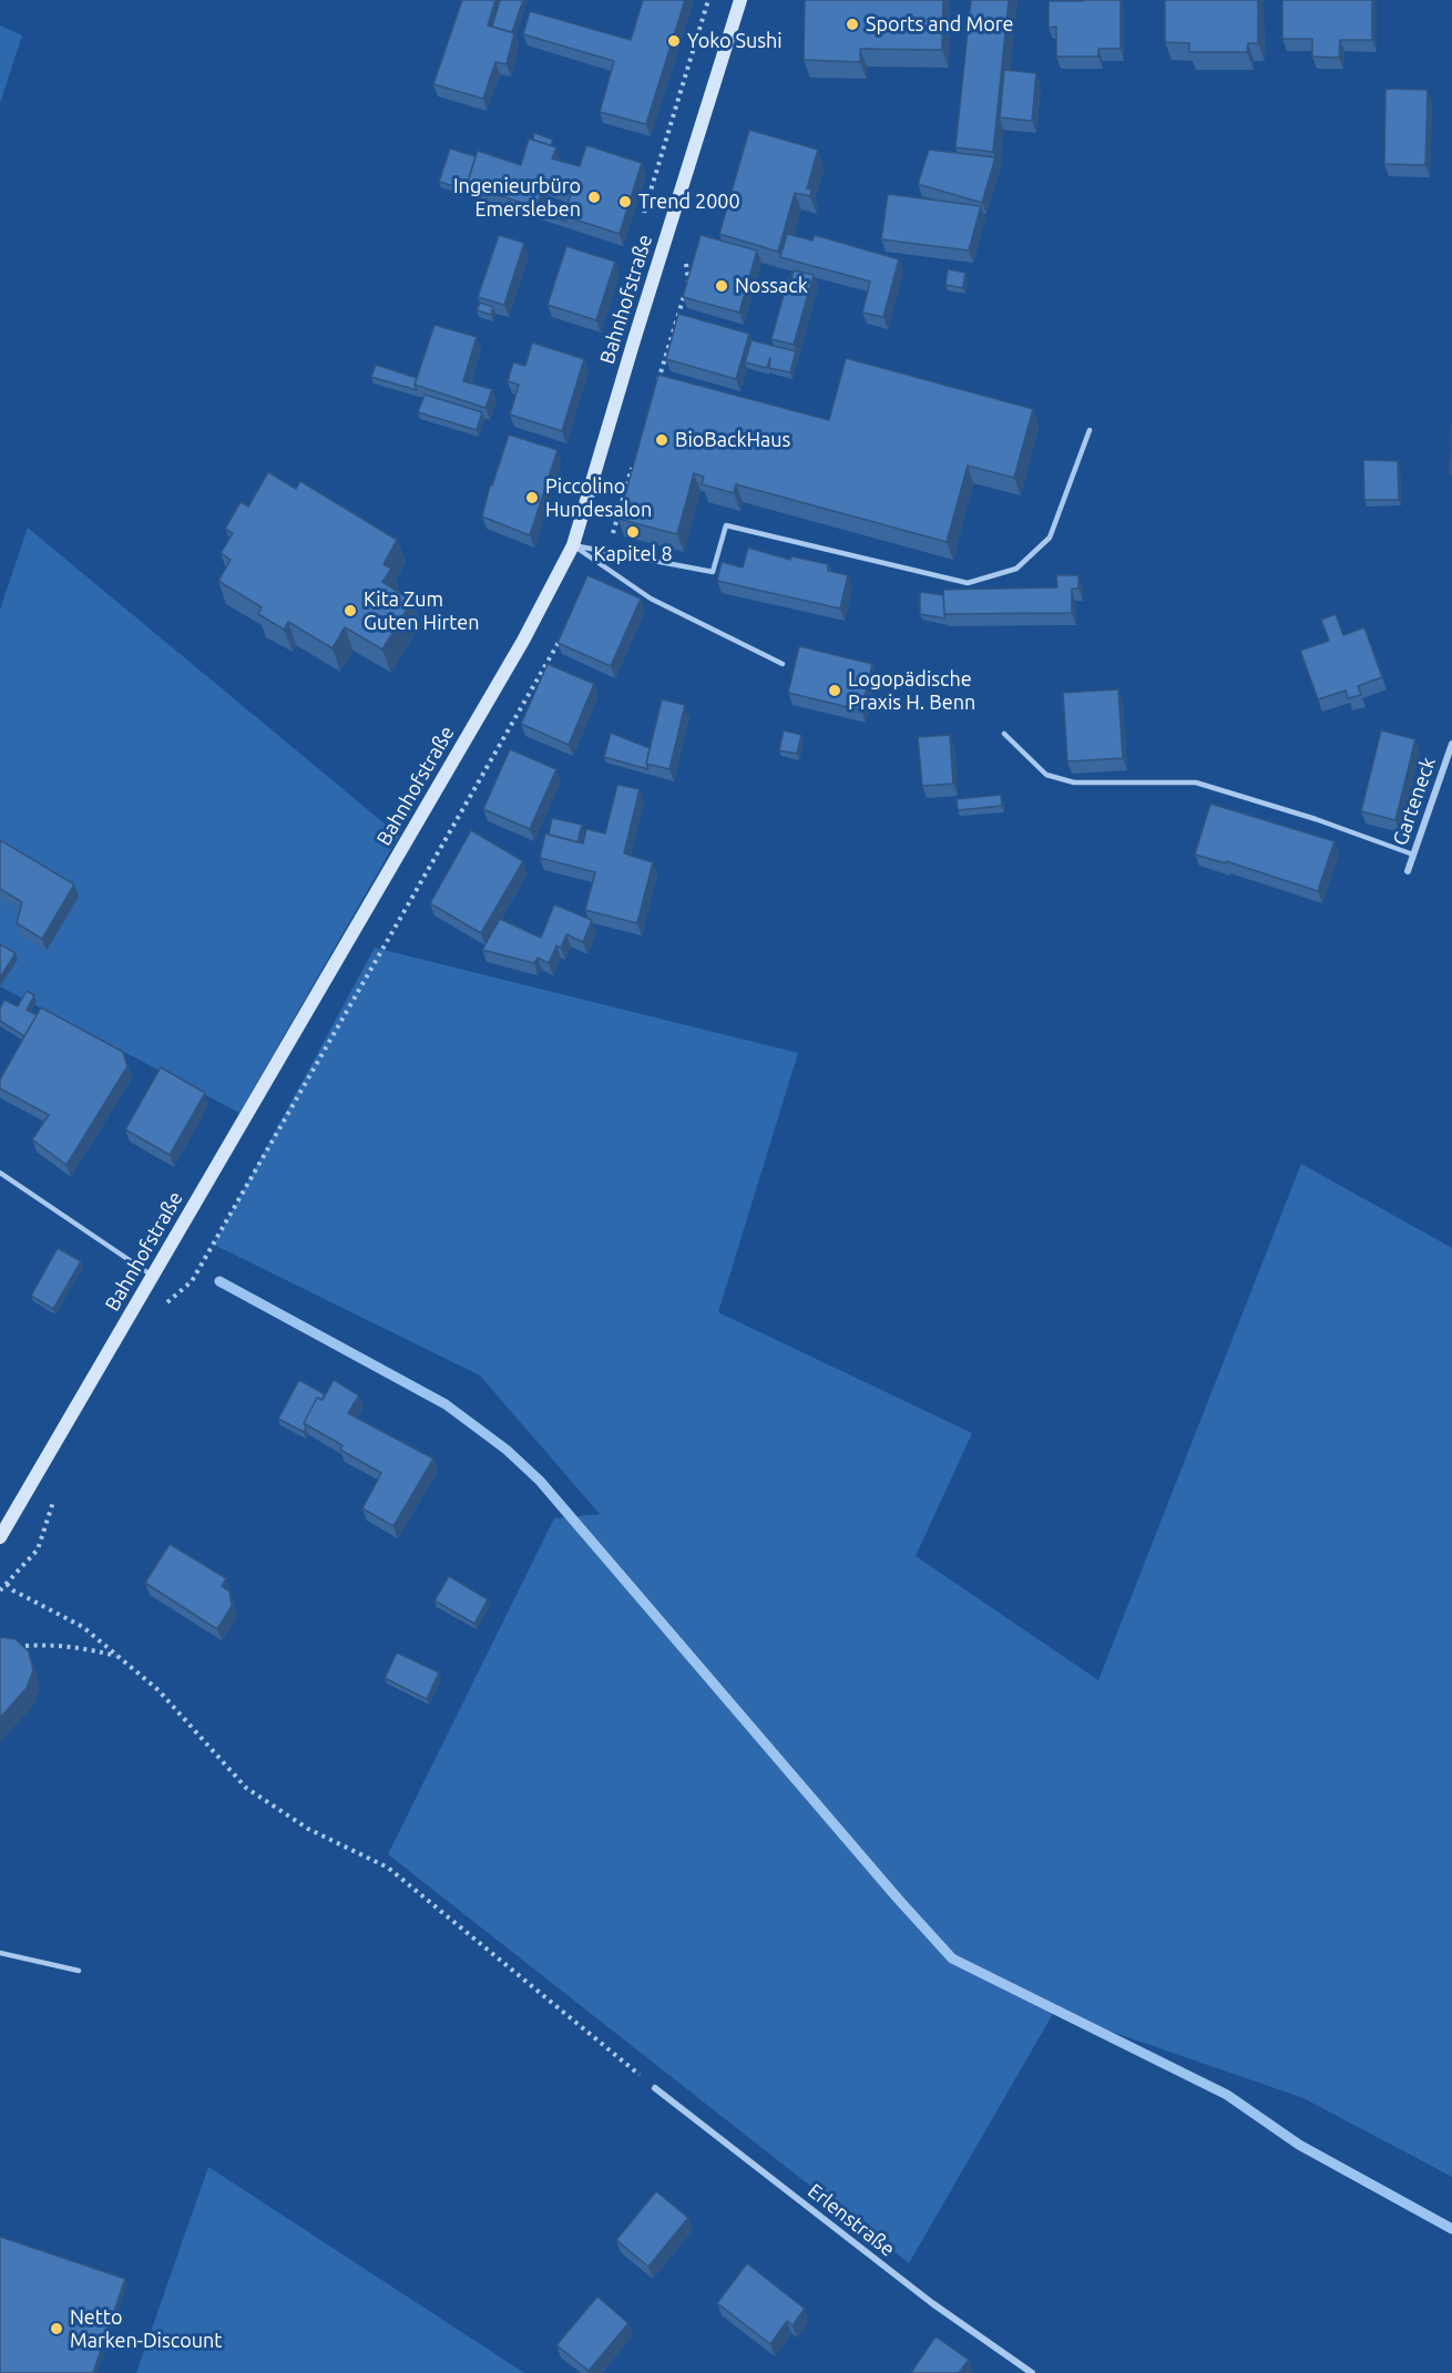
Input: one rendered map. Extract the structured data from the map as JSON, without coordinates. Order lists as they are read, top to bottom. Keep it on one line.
{"streets":{"street":["Bahnhofstraße","Garteneck","Erlenstraße"]},"places":["Sports and More","Yoko Sushi","Ingenieurbüro Emersleben","Trend 2000","Nossack","BioBackHaus","Piccolino Hundesalon","Kapitel 8","Kita Zum Guten Hirten","Logopädische Praxis H. Benn","Netto Marken-Discount"]}
